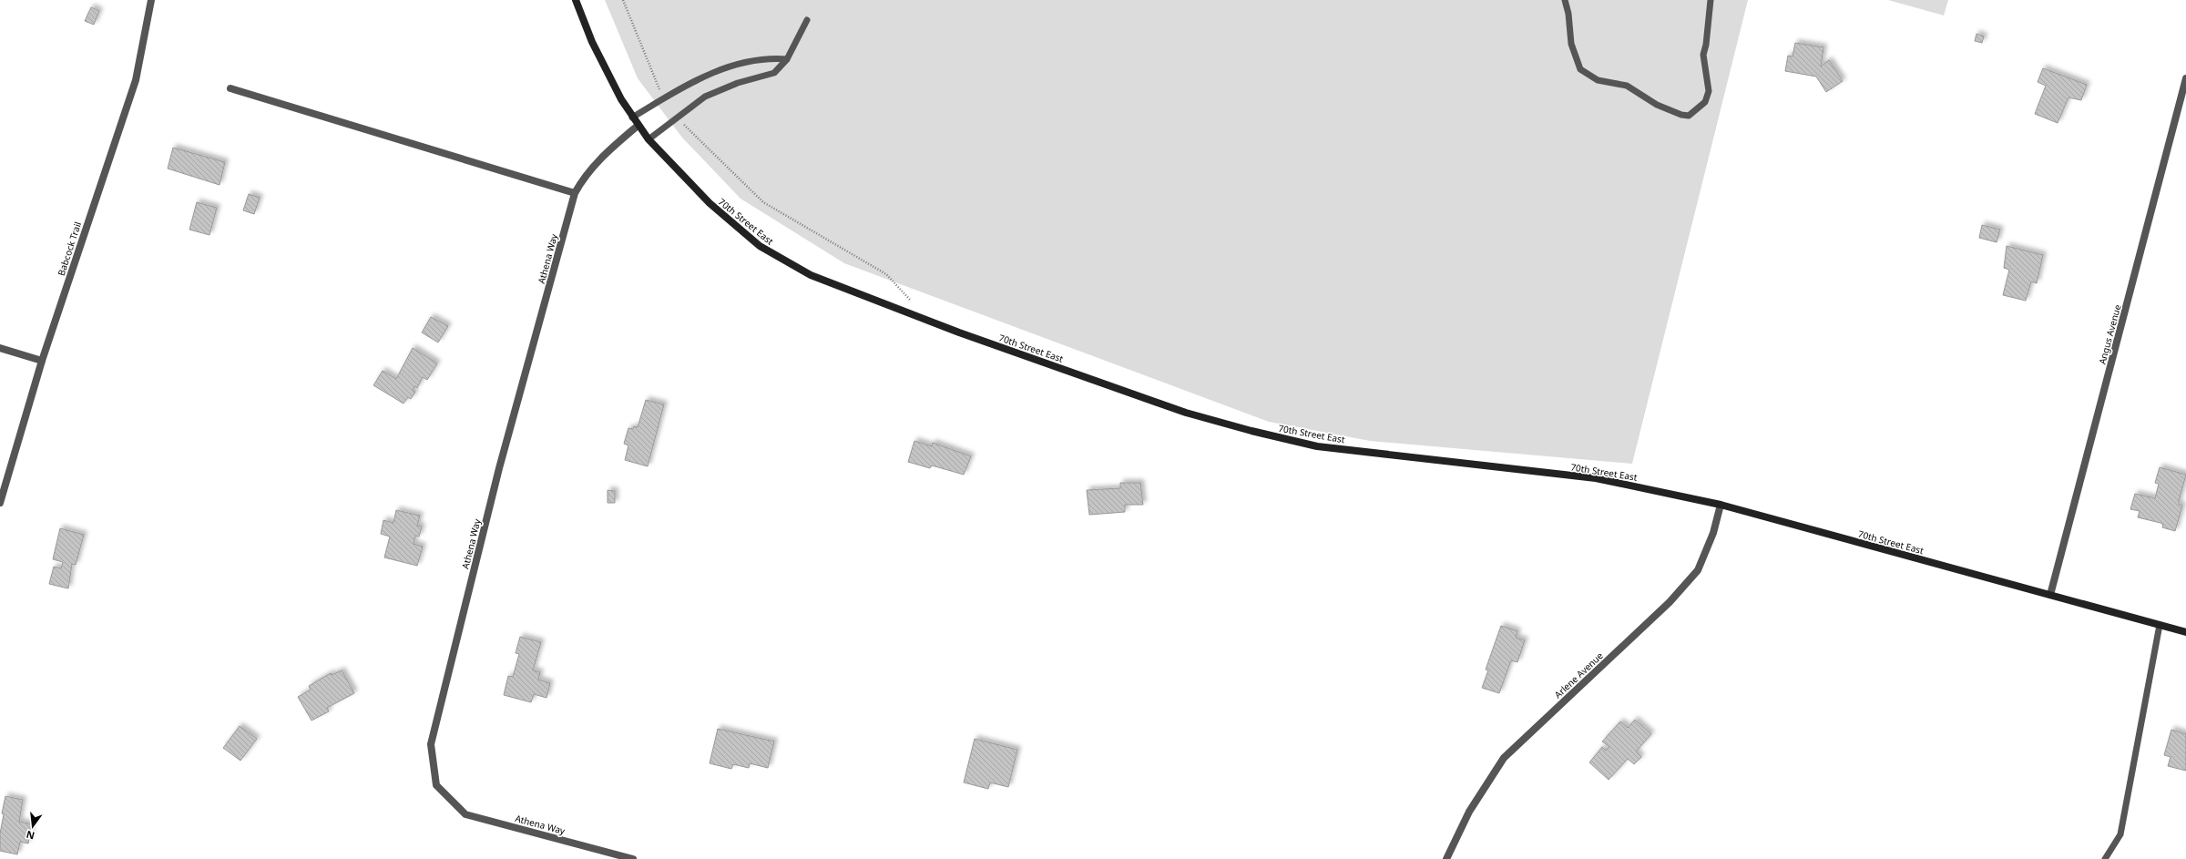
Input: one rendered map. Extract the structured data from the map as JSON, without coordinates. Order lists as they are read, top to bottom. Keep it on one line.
{"streets":{"main road":["70th Street East"],"street":["Babcock Trail","Athena Way","Angus Avenue","Arlene Avenue"]},"crossings":[["70th Street East","Athena Way"],["70th Street East","Angus Avenue"],["70th Street East","Arlene Avenue"]],"north":"bottom"}
